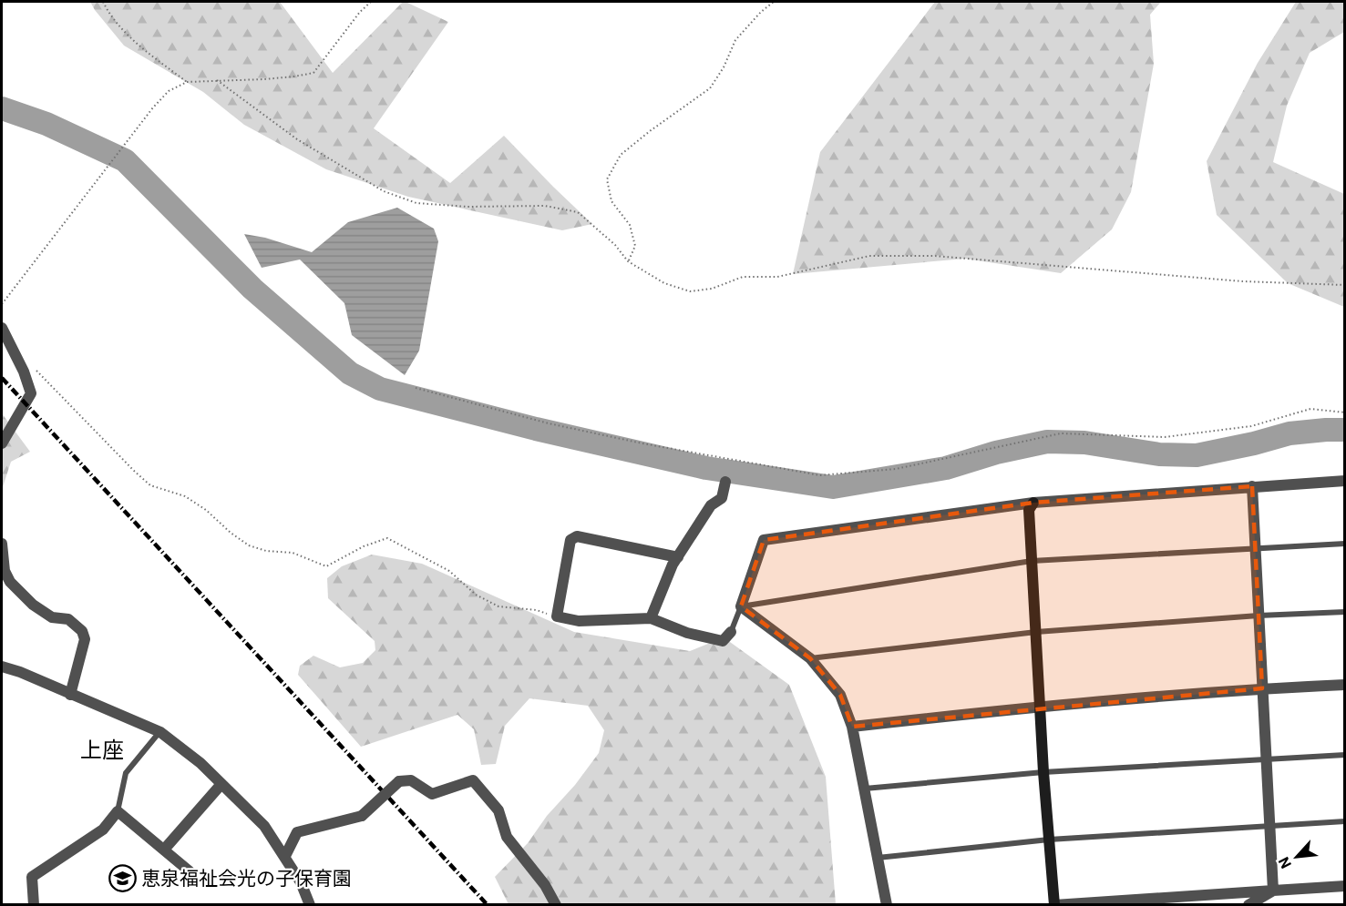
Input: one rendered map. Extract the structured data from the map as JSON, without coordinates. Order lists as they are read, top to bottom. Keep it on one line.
{"districts":["上座"],"places":{"school or university":["恵泉福祉会光の子保育園"]},"north":"bottom left"}
